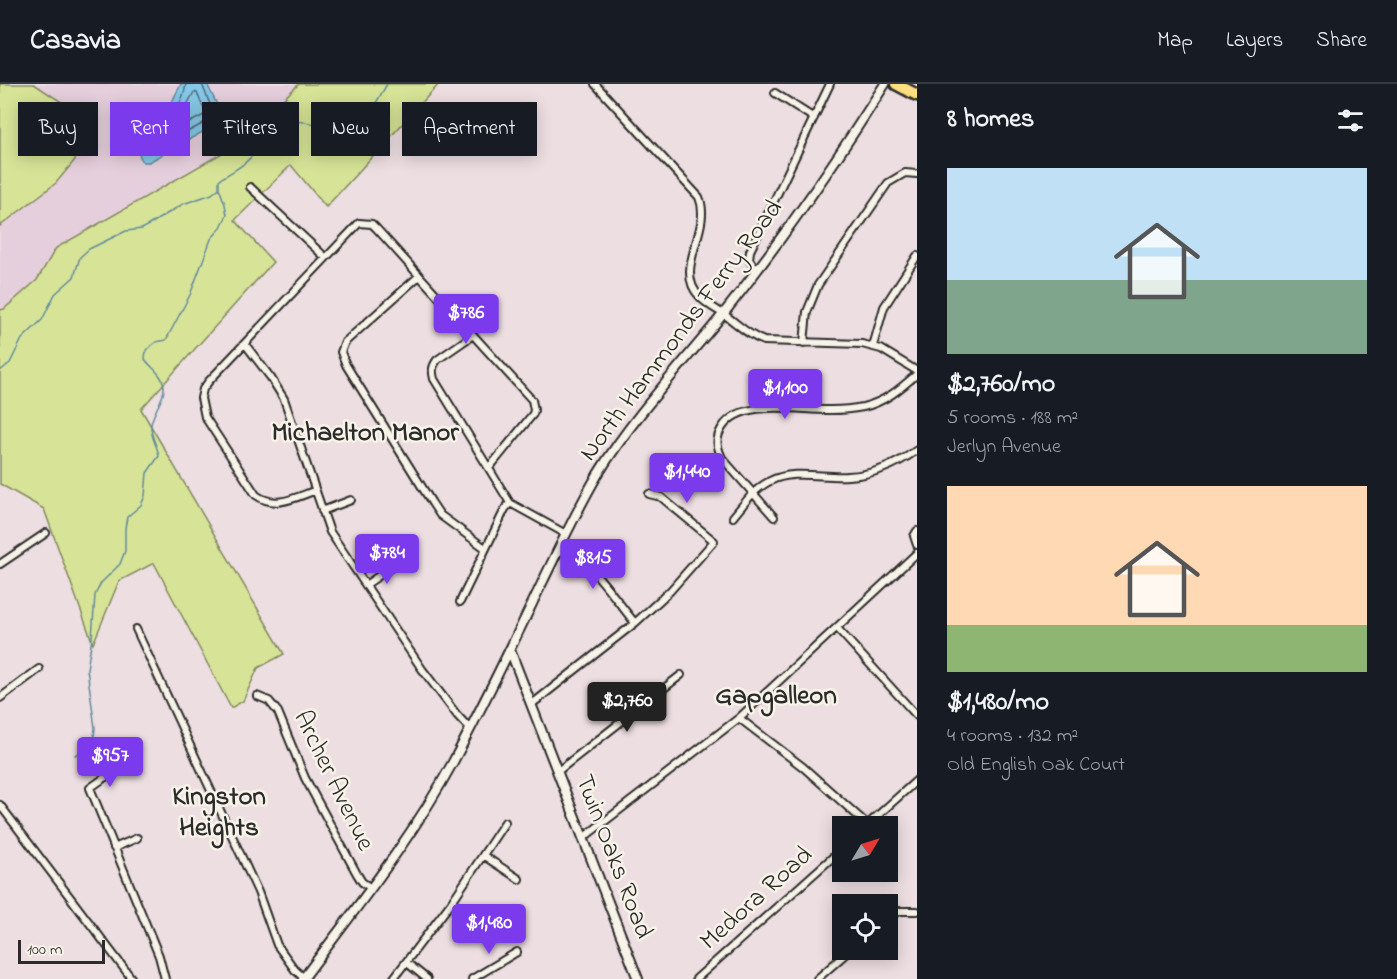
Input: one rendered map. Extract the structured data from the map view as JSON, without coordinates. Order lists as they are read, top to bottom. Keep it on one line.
{"streets":{"street":["North Hammonds Ferry Road","Archer Avenue","Twin Oaks Road","Medora Road"]},"crossings":[["North Hammonds Ferry Road","Archer Avenue"],["North Hammonds Ferry Road","Twin Oaks Road"]],"districts":["Michaelton Manor","Gapgalleon","Kingston Heights"],"scale_bar":"100 m","north":"top right","page":{"header":"Casavia","nav":["Map","Layers","Share"],"heading":"8 homes","chip":["Buy","Rent","Filters","New","Apartment"],"list":[{"name":"$2,760/mo","note":"5 rooms · 188 m² · Jerlyn Avenue"},{"name":"$1,480/mo","note":"4 rooms · 132 m² · Old English Oak Court"}],"price":["$786","$1,100","$1,440","$784","$815","$2,760","$957","$1,480"],"scale":"100 m"}}
